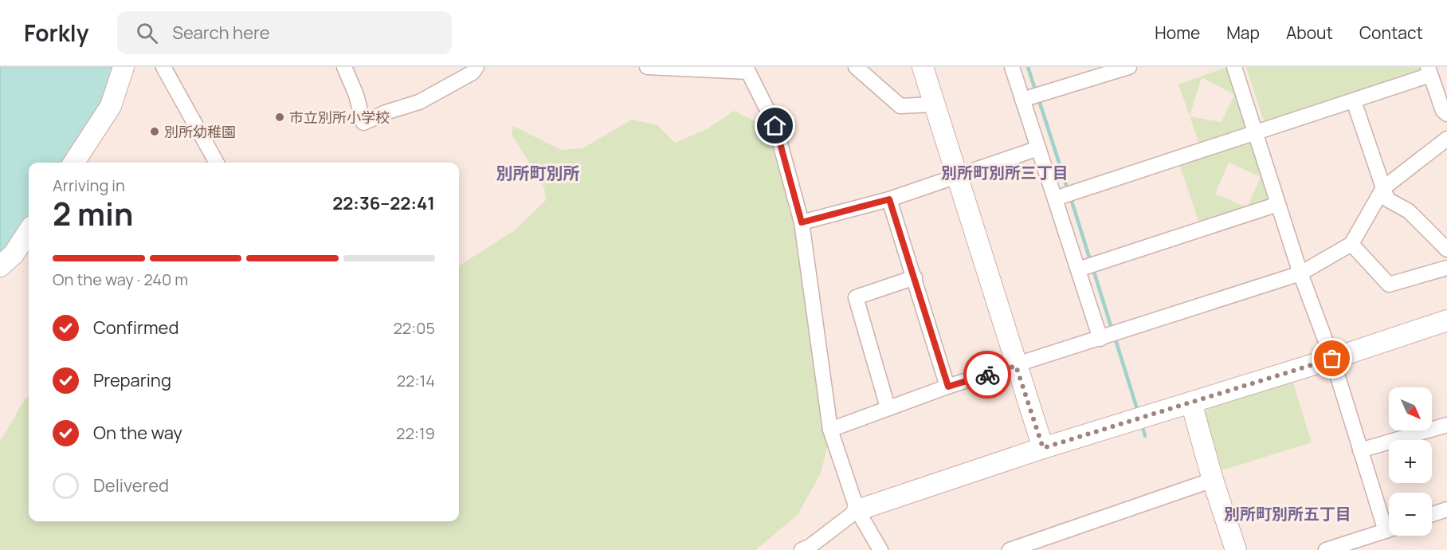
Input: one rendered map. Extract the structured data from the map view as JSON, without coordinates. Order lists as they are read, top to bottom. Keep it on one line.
{"districts":["別所町別所三丁目","別所町別所","別所町別所五丁目"],"places":["市立別所小学校","別所幼稚園"],"north":"bottom right","page":{"header":"Forkly","search":"Search here","nav":["Home","Map","About","Contact"],"heading":["2 min","Arriving in","22:36–22:41"],"bar":"On the way · 240 m","list":[["Confirmed","22:05"],["Preparing","22:14"],["On the way","22:19"],"Delivered"],"map_buttons":["+","−"]}}
